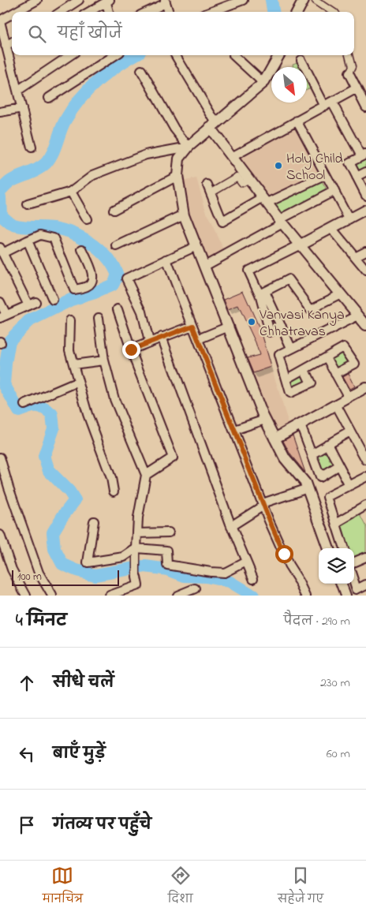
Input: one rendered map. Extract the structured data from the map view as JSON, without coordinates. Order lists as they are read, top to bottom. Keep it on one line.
{"places":["Holy Child School","Vanvasi Kanya Chhatravas"],"scale_bar":"100 m","north":"bottom right","page":{"search":"यहाँ खोजें","scale":"100 m","heading":["4 मिनट","पैदल · 290 m"],"list":[["सीधे चलें","230 m"],["बाएँ मुड़ें","60 m"],"गंतव्य पर पहुँचे"],"nav":["मानचित्र","दिशा","सहेजे गए"]}}
